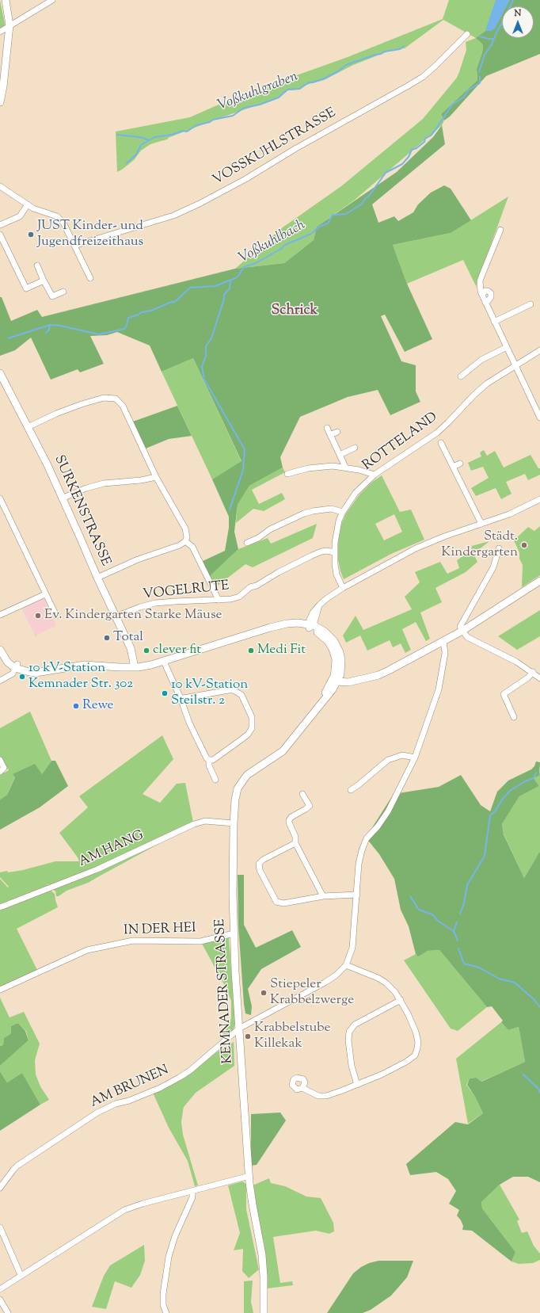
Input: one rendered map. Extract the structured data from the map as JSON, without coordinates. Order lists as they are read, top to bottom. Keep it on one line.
{"streets":{"main road":["SURKENSTRASSE","KEMNADER STRASSE"],"street":["VOSSKUHLSTRASSE","ROTTELAND","VOGELRUTE","AM HANG","IN DER HEI","AM BRUNEN"]},"crossings":[["ROTTELAND","VOGELRUTE"],["SURKENSTRASSE","VOGELRUTE"],["AM HANG","KEMNADER STRASSE"],["IN DER HEI","KEMNADER STRASSE"],["KEMNADER STRASSE","AM BRUNEN"]],"districts":["Schrick"],"water":["Voßkuhlgraben","Voßkuhlbach"],"places":["JUST Kinder- und Jugendfreizeithaus","Städt. Kindergarten","Ev. Kindergarten Starke Mäuse","Total","clever fit","Medi Fit","10 kV-Station Kemnader Str. 302","10 kV-Station Steilstr. 2","Rewe","Stiepeler Krabbelzwerge","Krabbelstube Killekak"],"north":"top"}
